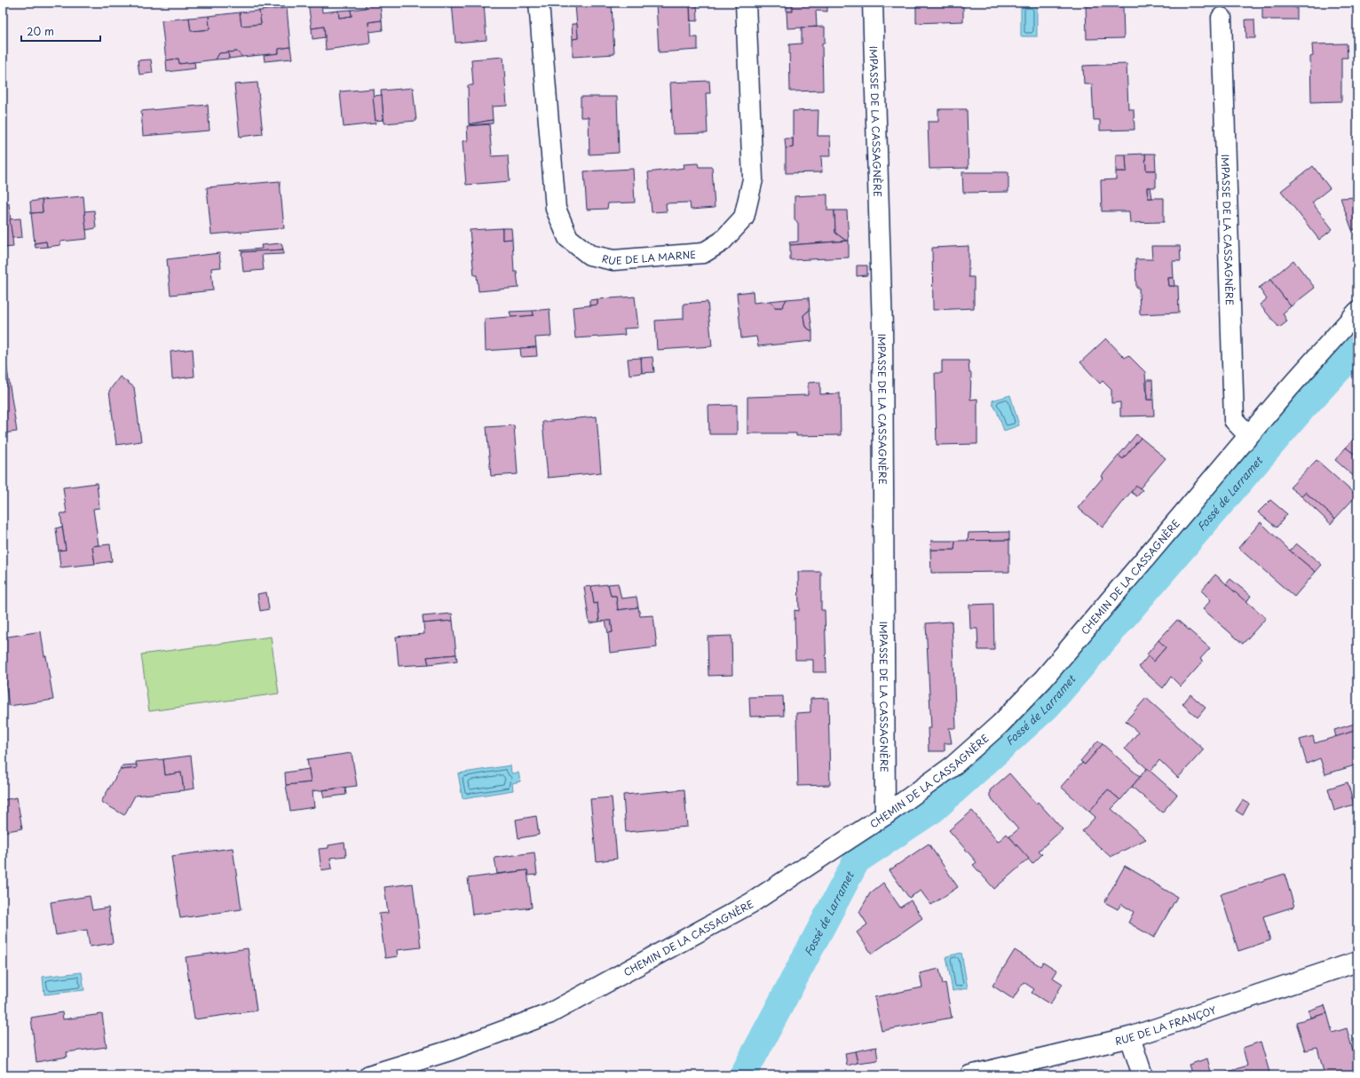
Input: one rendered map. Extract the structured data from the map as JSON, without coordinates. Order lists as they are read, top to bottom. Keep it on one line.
{"streets":{"street":["IMPASSE DE LA CASSAGNÈRE","RUE DE LA MARNE","CHEMIN DE LA CASSAGNÈRE","RUE DE LA FRANÇOY"]},"crossings":[["IMPASSE DE LA CASSAGNÈRE","CHEMIN DE LA CASSAGNÈRE"]],"water":["Fossé de Larramet"],"scale_bar":"20 m"}
